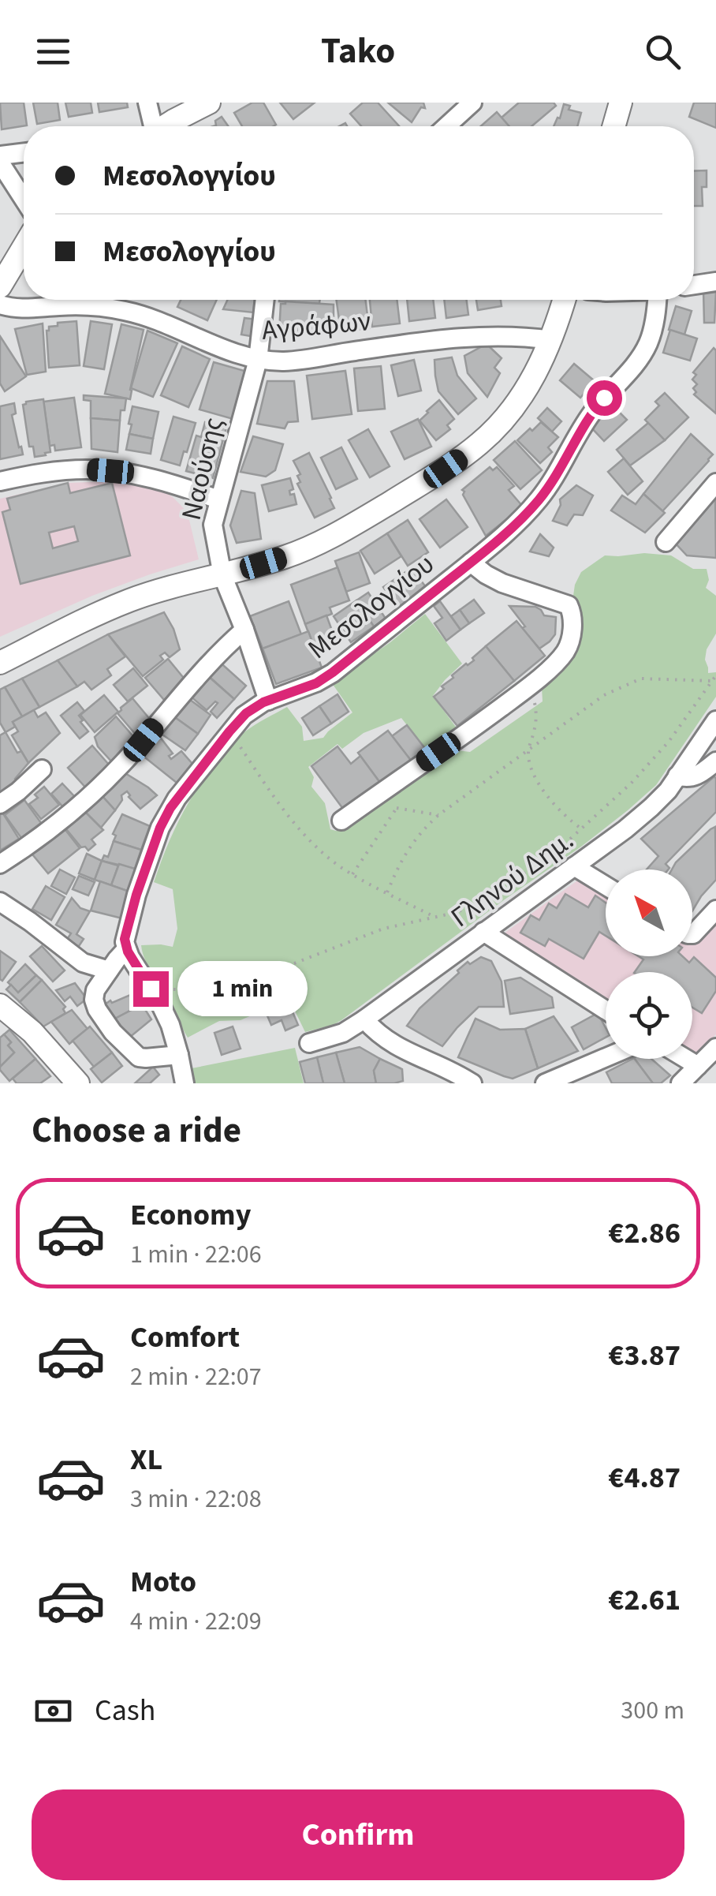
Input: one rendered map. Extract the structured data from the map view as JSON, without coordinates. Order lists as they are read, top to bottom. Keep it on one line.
{"streets":{"street":["Αγράφων","Ναούσης","Μεσολογγίου","Γληνού Δημ."]},"crossings":[["Αγράφων","Ναούσης"],["Ναούσης","Μεσολογγίου"]],"north":"top left","page":{"header":"Tako","banner":["Μεσολογγίου","Μεσολογγίου"],"bubble":"1 min","heading":"Choose a ride","list":[{"name":"Economy","note":"1 min · 22:06","value":"€2.86"},{"name":"Comfort","note":"2 min · 22:07","value":"€3.87"},{"name":"XL","note":"3 min · 22:08","value":"€4.87"},{"name":"Moto","note":"4 min · 22:09","value":"€2.61"}],"pay":["Cash","300 m"],"buttons":"Confirm"}}
